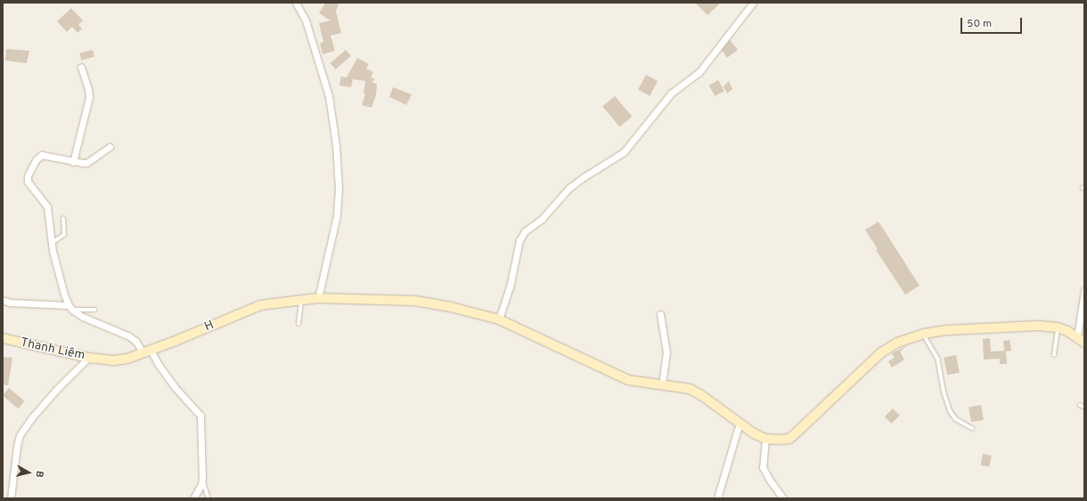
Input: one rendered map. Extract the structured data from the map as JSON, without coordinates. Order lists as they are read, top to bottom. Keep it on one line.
{"streets":{"street":["H","Thanh Liêm"]},"crossings":[["H","Thanh Liêm"]],"scale_bar":"50 m","north":"right"}
